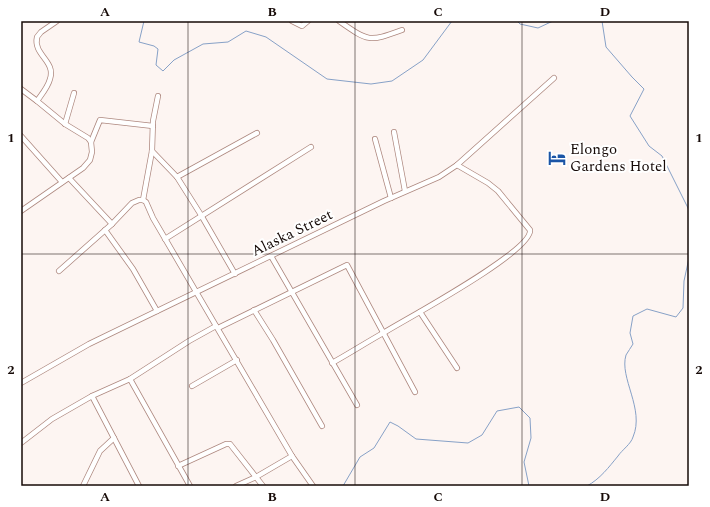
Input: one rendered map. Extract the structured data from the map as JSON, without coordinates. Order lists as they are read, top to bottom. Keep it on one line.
{"streets":{"street":["Alaska Street"]},"places":{"hotel":["Elongo Gardens Hotel"]},"grid":{"columns":["A","B","C","D"],"rows":["1","2"]}}
